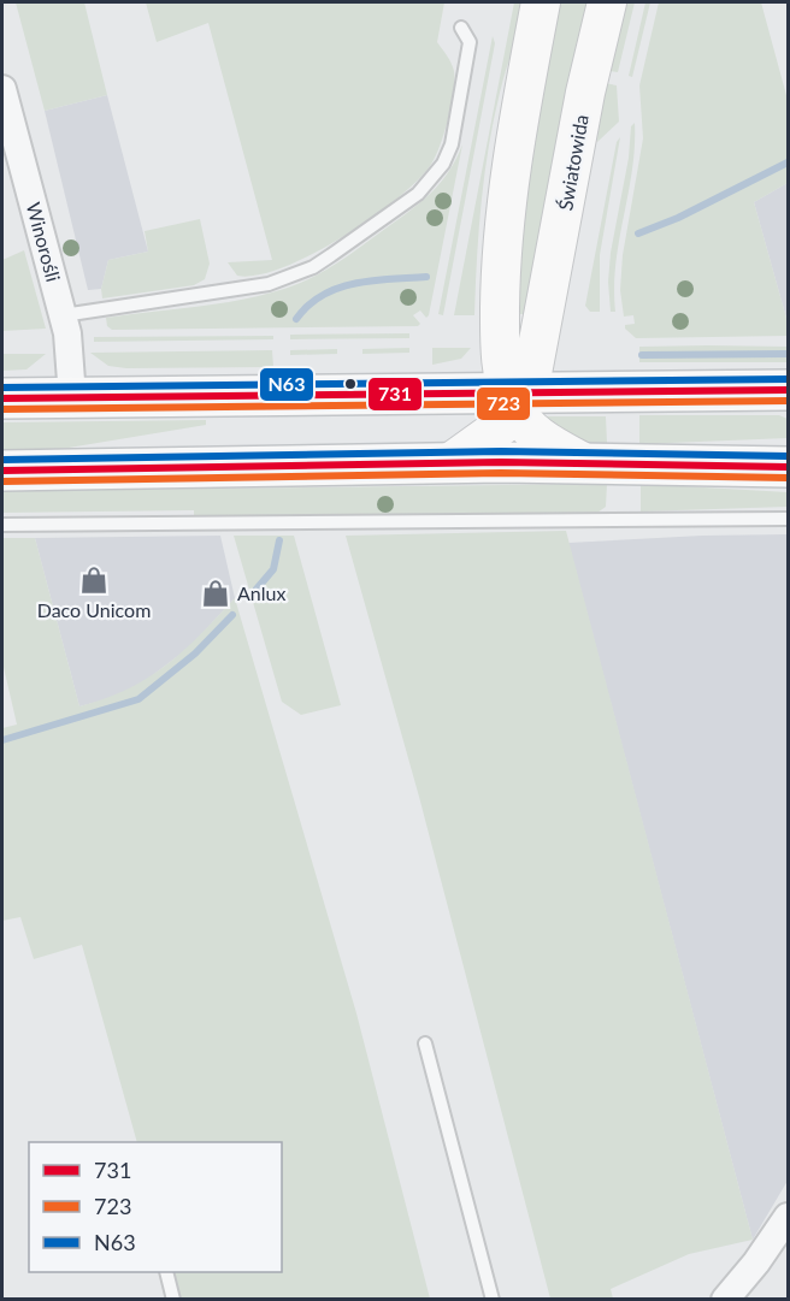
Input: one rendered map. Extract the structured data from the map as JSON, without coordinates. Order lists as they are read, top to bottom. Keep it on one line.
{"streets":{"street":["Światowida","Winorośli"]},"places":{"shop":["Daco Unicom","Anlux"]},"lines":["transit line N63","transit line 731","transit line 723"],"legend":["731","723","N63"]}
